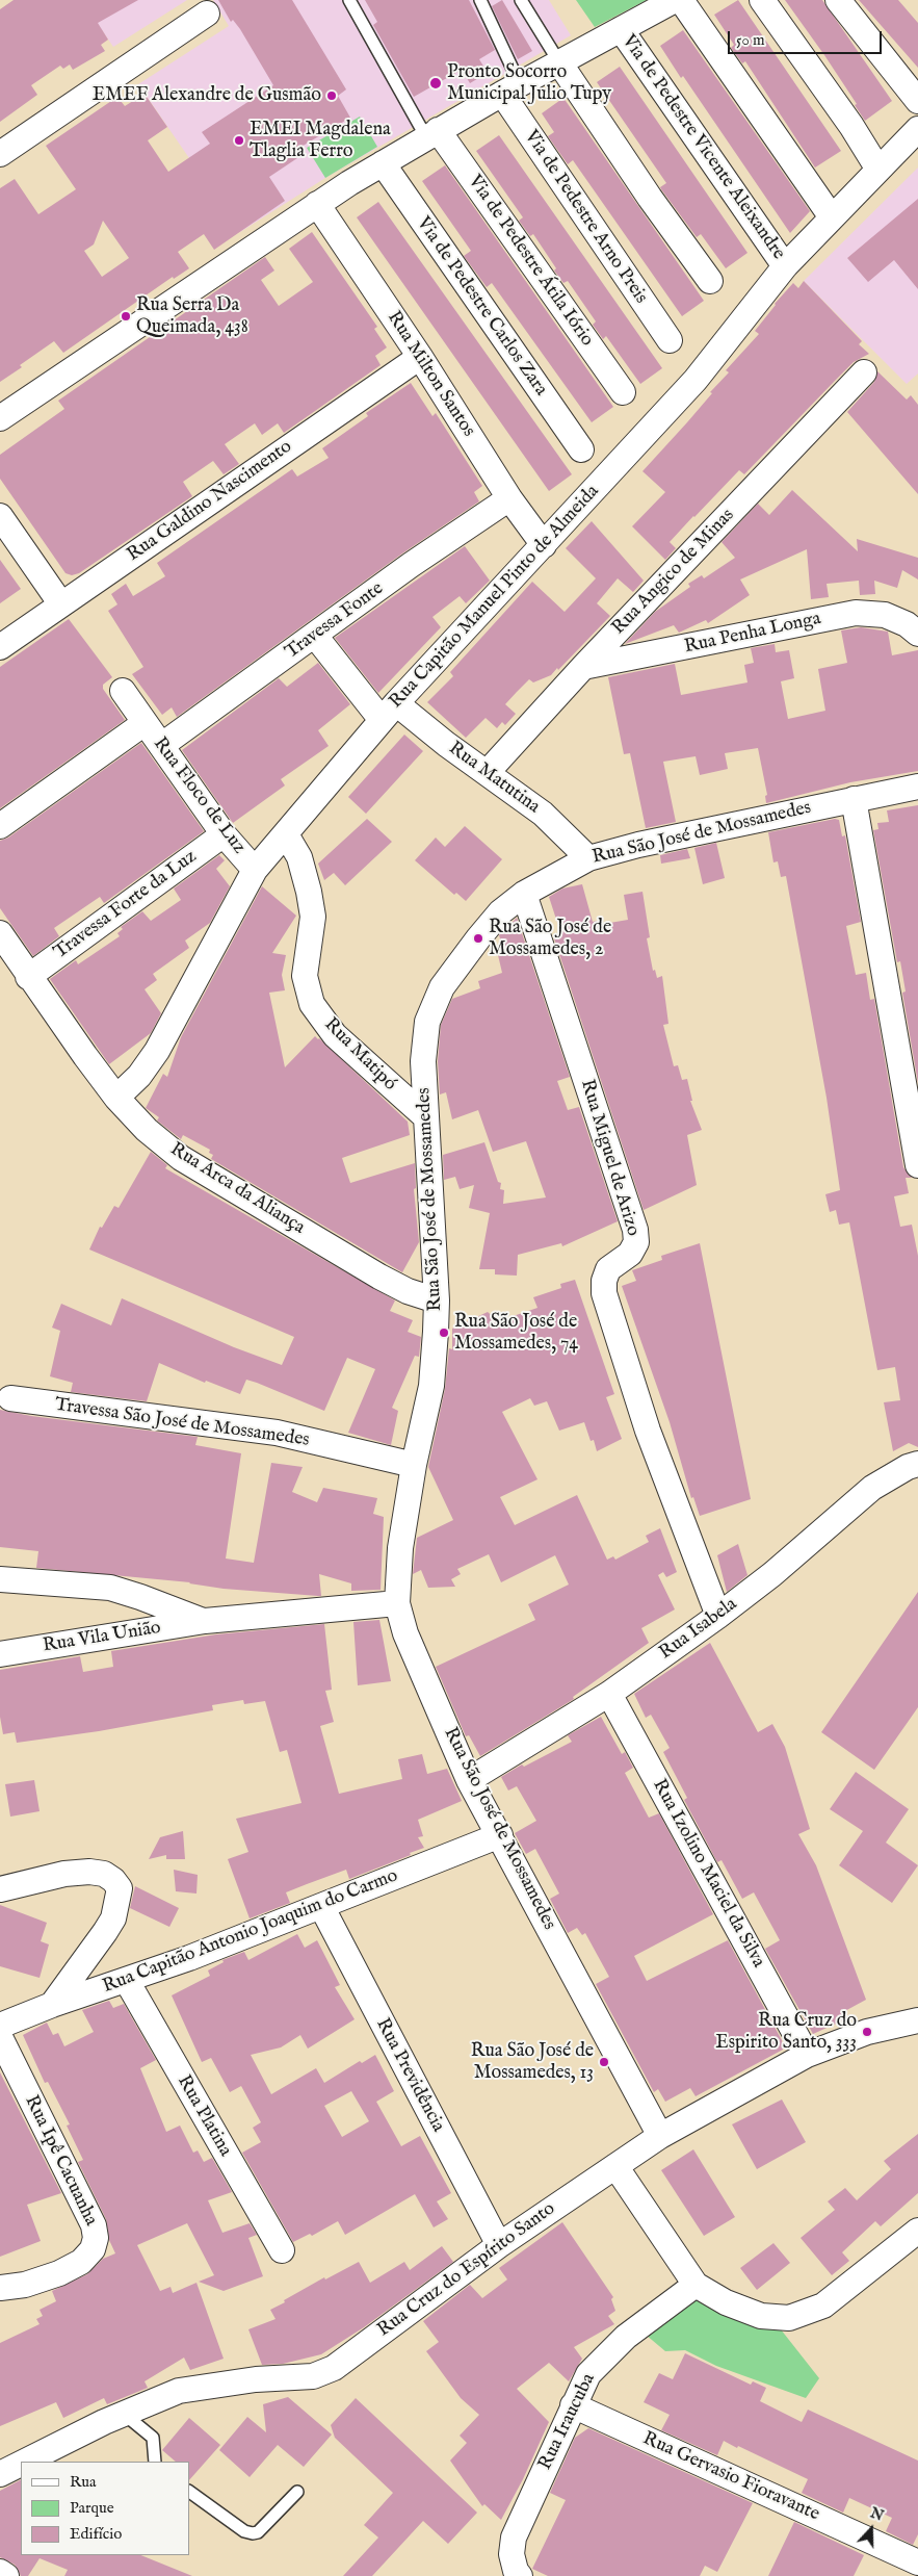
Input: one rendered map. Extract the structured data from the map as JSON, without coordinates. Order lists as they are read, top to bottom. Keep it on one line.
{"streets":{"street":["Via de Pedestre Vicente Aleixandre","Via de Pedestre Arno Preis","Via de Pedestre Átila Iório","Via de Pedestre Carlos Zara","Rua Milton Santos","Rua Galdino Nascimento","Rua Angico de Minas","Rua Capitão Manuel Pinto de Almeida","Travessa Fonte","Rua Penha Longa","Rua Matutina","Rua Floco de Luz","Rua São José de Mossamedes","Travessa Forte da Luz","Rua Matipó","Rua Miguel de Arizo","Rua Arca da Aliança","Travessa São José de Mossamedes","Rua Isabela","Rua Vila União","Rua Izolino Maciel da Silva","Rua Capitão Antonio Joaquim do Carmo","Rua Previdência","Rua Platina","Rua Ipê Cacuanha","Rua Cruz do Espírito Santo","Rua Iraucuba","Rua Gervasio Fioravante"]},"crossings":[["Via de Pedestre Vicente Aleixandre","Rua Capitão Manuel Pinto de Almeida"],["Rua Milton Santos","Rua Galdino Nascimento"],["Rua Milton Santos","Rua Capitão Manuel Pinto de Almeida"],["Rua Milton Santos","Travessa Fonte"],["Rua Angico de Minas","Rua Penha Longa"],["Rua Angico de Minas","Rua Matutina"],["Rua Capitão Manuel Pinto de Almeida","Rua Matutina"],["Rua Capitão Manuel Pinto de Almeida","Rua Floco de Luz"],["Rua Capitão Manuel Pinto de Almeida","Rua Matipó"],["Rua Capitão Manuel Pinto de Almeida","Rua Arca da Aliança"],["Travessa Fonte","Rua Matutina"],["Travessa Fonte","Rua Floco de Luz"],["Rua Matutina","Rua São José de Mossamedes"],["Rua Floco de Luz","Travessa Forte da Luz"],["Rua São José de Mossamedes","Rua Matipó"],["Rua São José de Mossamedes","Rua Miguel de Arizo"],["Rua São José de Mossamedes","Rua Arca da Aliança"],["Rua São José de Mossamedes","Travessa São José de Mossamedes"],["Rua São José de Mossamedes","Rua Isabela"],["Rua São José de Mossamedes","Rua Vila União"],["Rua São José de Mossamedes","Rua Capitão Antonio Joaquim do Carmo"],["Rua São José de Mossamedes","Rua Cruz do Espírito Santo"],["Travessa Forte da Luz","Rua Arca da Aliança"],["Rua Miguel de Arizo","Rua Isabela"],["Rua Isabela","Rua Izolino Maciel da Silva"],["Rua Izolino Maciel da Silva","Rua Cruz do Espírito Santo"],["Rua Capitão Antonio Joaquim do Carmo","Rua Previdência"],["Rua Capitão Antonio Joaquim do Carmo","Rua Platina"],["Rua Previdência","Rua Cruz do Espírito Santo"],["Rua Iraucuba","Rua Gervasio Fioravante"]],"places":["Pronto Socorro Municipal Julio Tupy","EMEF Alexandre de Gusmão","EMEI Magdalena Tlaglia Ferro","Rua Serra Da Queimada, 438","Rua São José de Mossamedes, 2","Rua São José de Mossamedes, 74","Rua Cruz do Espirito Santo, 333","Rua São José de Mossamedes, 13"],"legend":["Rua","Parque","Edifício"],"scale_bar":"50 m","north":"top"}
